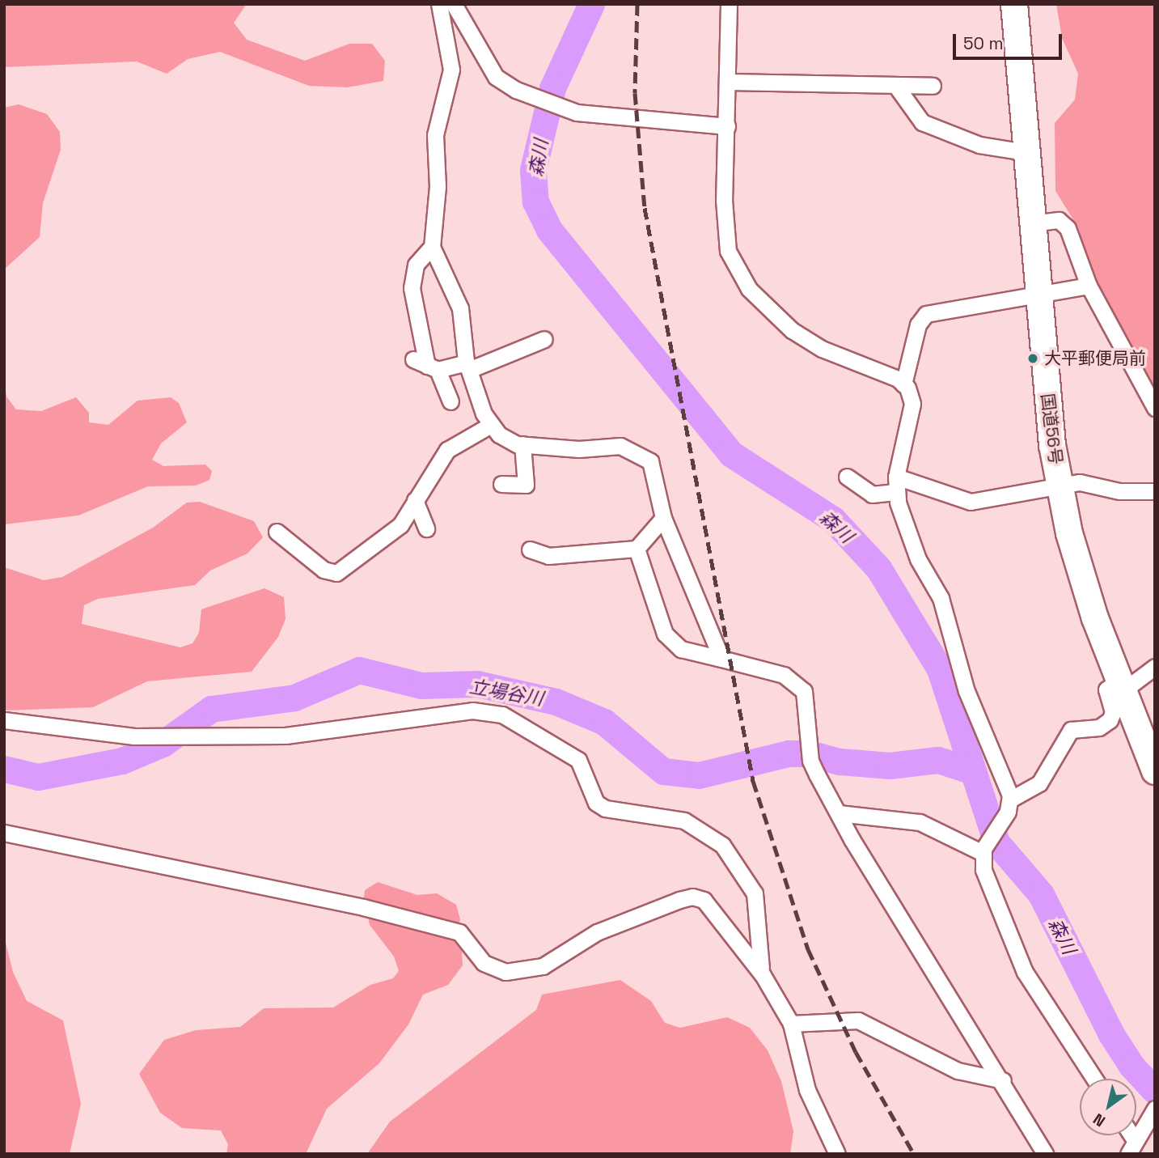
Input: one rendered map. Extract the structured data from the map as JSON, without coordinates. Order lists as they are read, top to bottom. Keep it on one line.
{"streets":{"highway":["国道56号"]},"water":["森川","立場谷川"],"places":["大平郵便局前"],"scale_bar":"50 m","north":"bottom left"}
